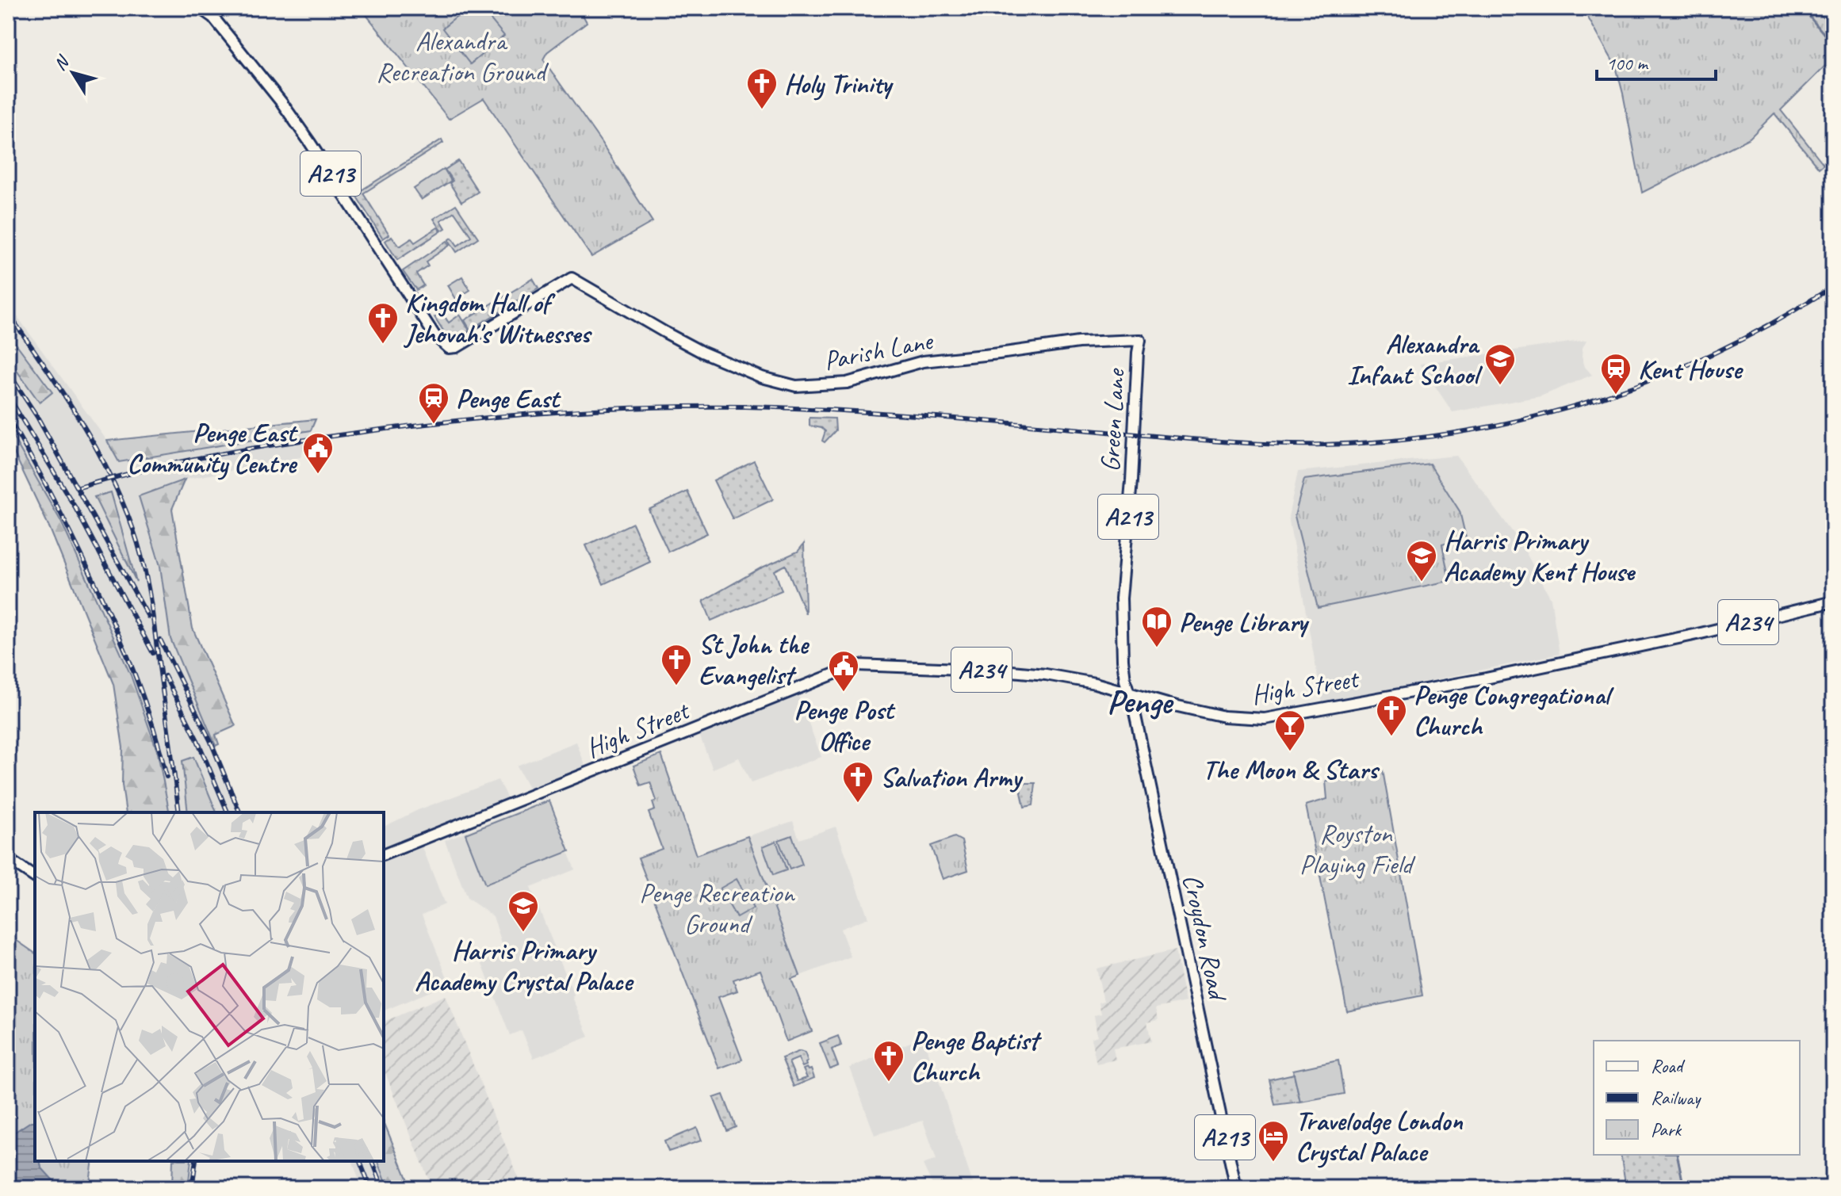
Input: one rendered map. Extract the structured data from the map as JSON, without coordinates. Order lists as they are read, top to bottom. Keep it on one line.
{"streets":{"main road":["A213","Parish Lane","Green Lane","A234","High Street","Croydon Road"]},"crossings":[["Parish Lane","Green Lane"],["Green Lane","High Street"],["Green Lane","Croydon Road"],["High Street","Croydon Road"]],"districts":["Penge"],"parks":["Alexandra Recreation Ground","Royston Playing Field","Penge Recreation Ground"],"places":{"church":["Holy Trinity","Kingdom Hall of Jehovah's Witnesses","St John the Evangelist","Penge Congregational Church","Salvation Army","Penge Baptist Church"],"school or university":["Alexandra Infant School","Harris Primary Academy Kent House","Harris Primary Academy Crystal Palace"],"station":["Kent House","Penge East"],"public building":["Penge East Community Centre","Penge Post Office"],"library":["Penge Library"],"bar":["The Moon & Stars"],"hotel":["Travelodge London Crystal Palace"]},"legend":["Road","Railway","Park"],"scale_bar":"100 m","north":"top left"}
